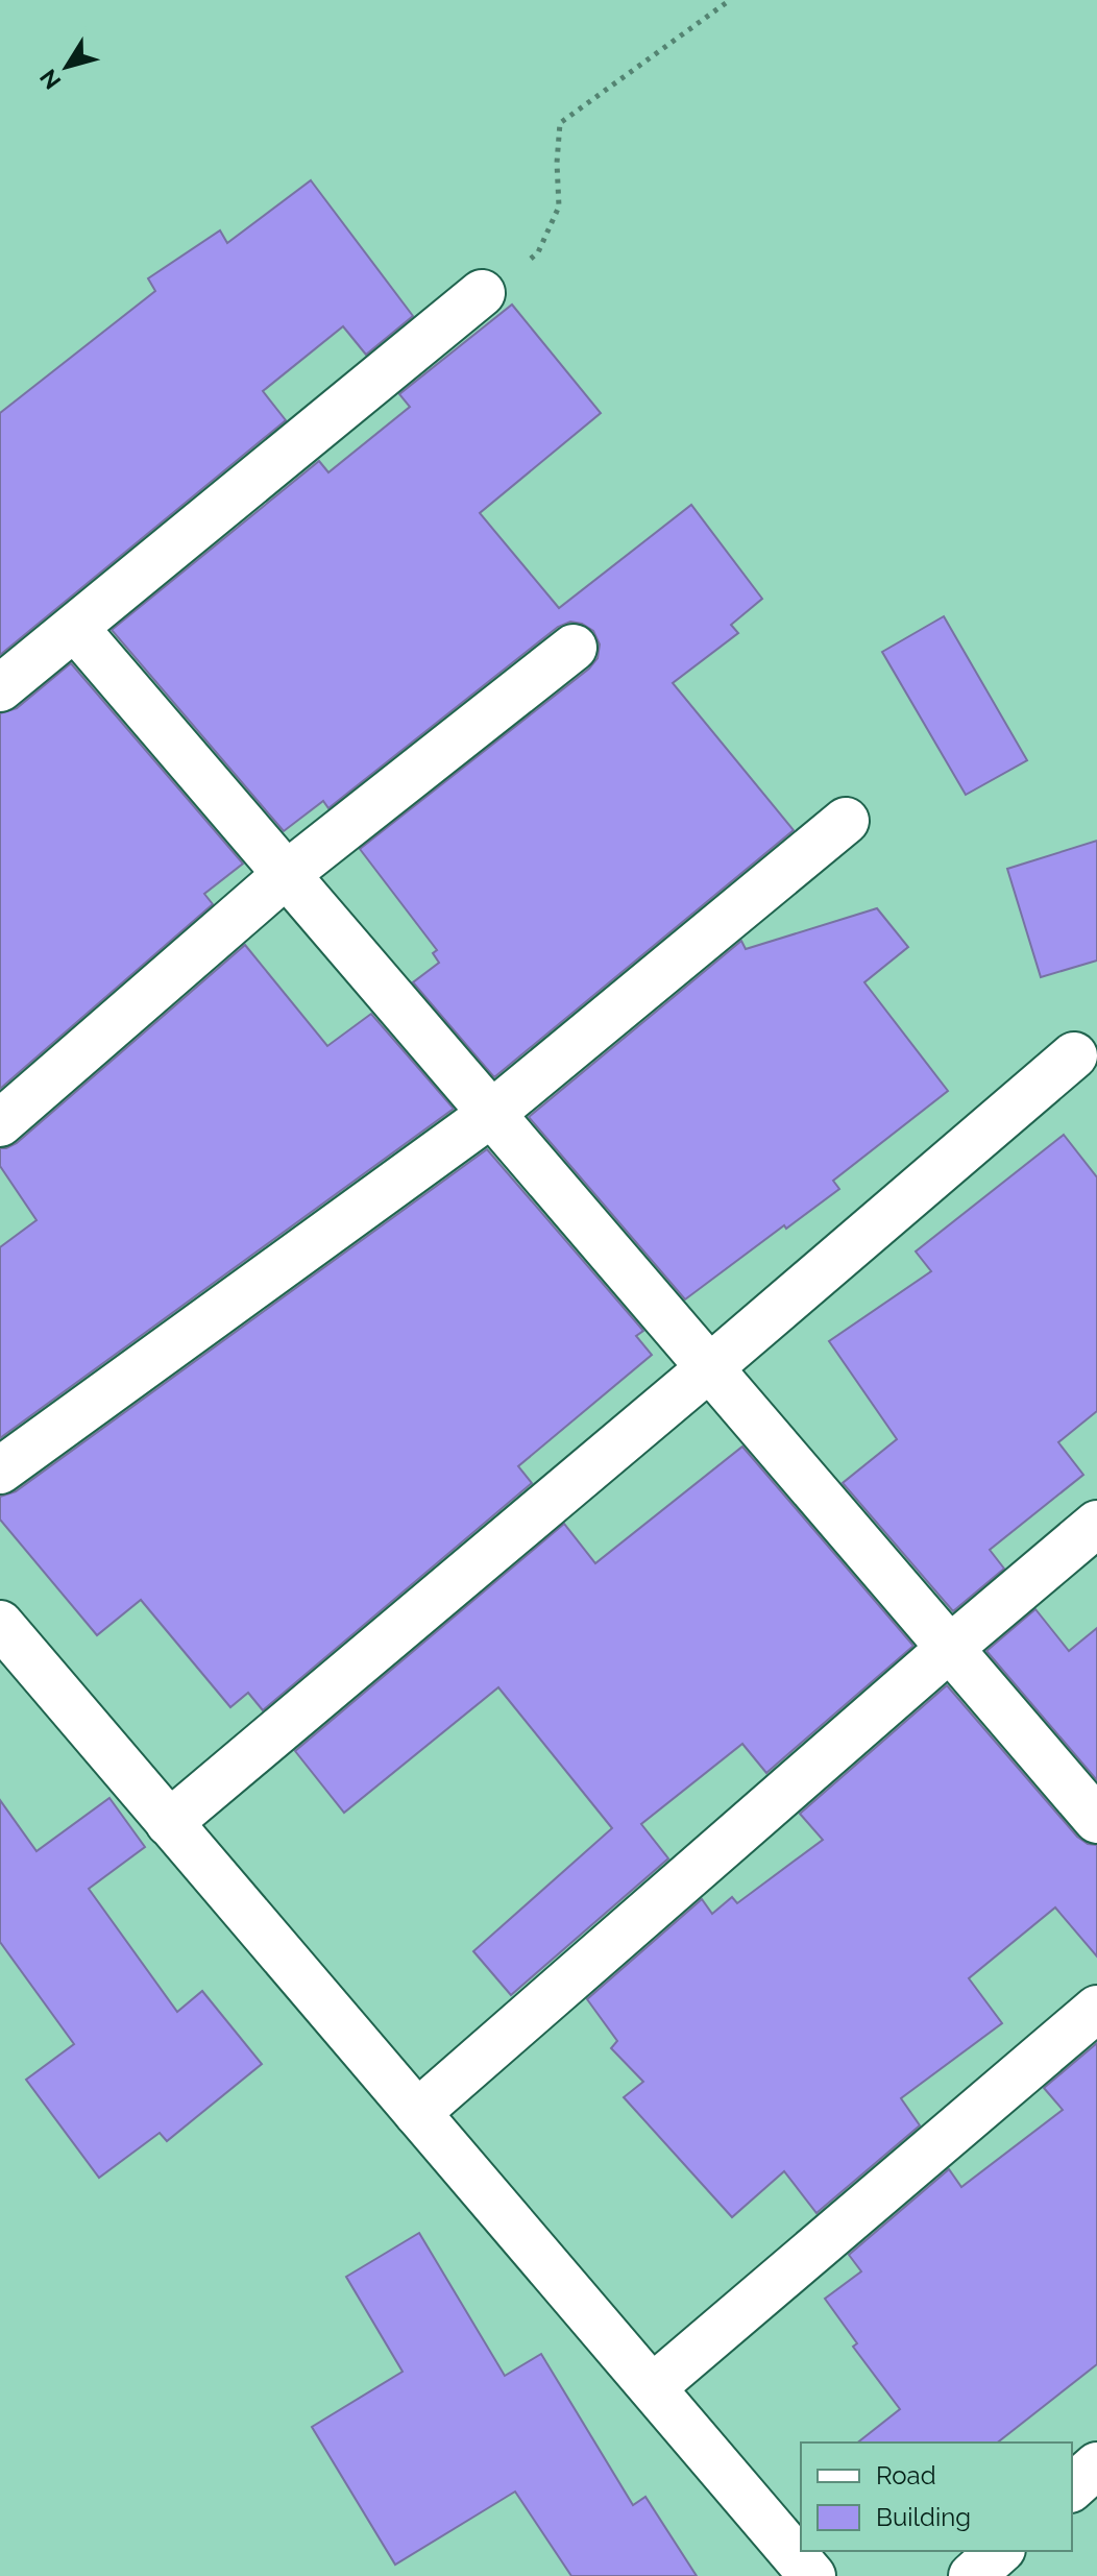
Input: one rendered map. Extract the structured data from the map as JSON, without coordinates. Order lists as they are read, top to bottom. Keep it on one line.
{"legend":["Road","Building"],"north":"bottom left"}
